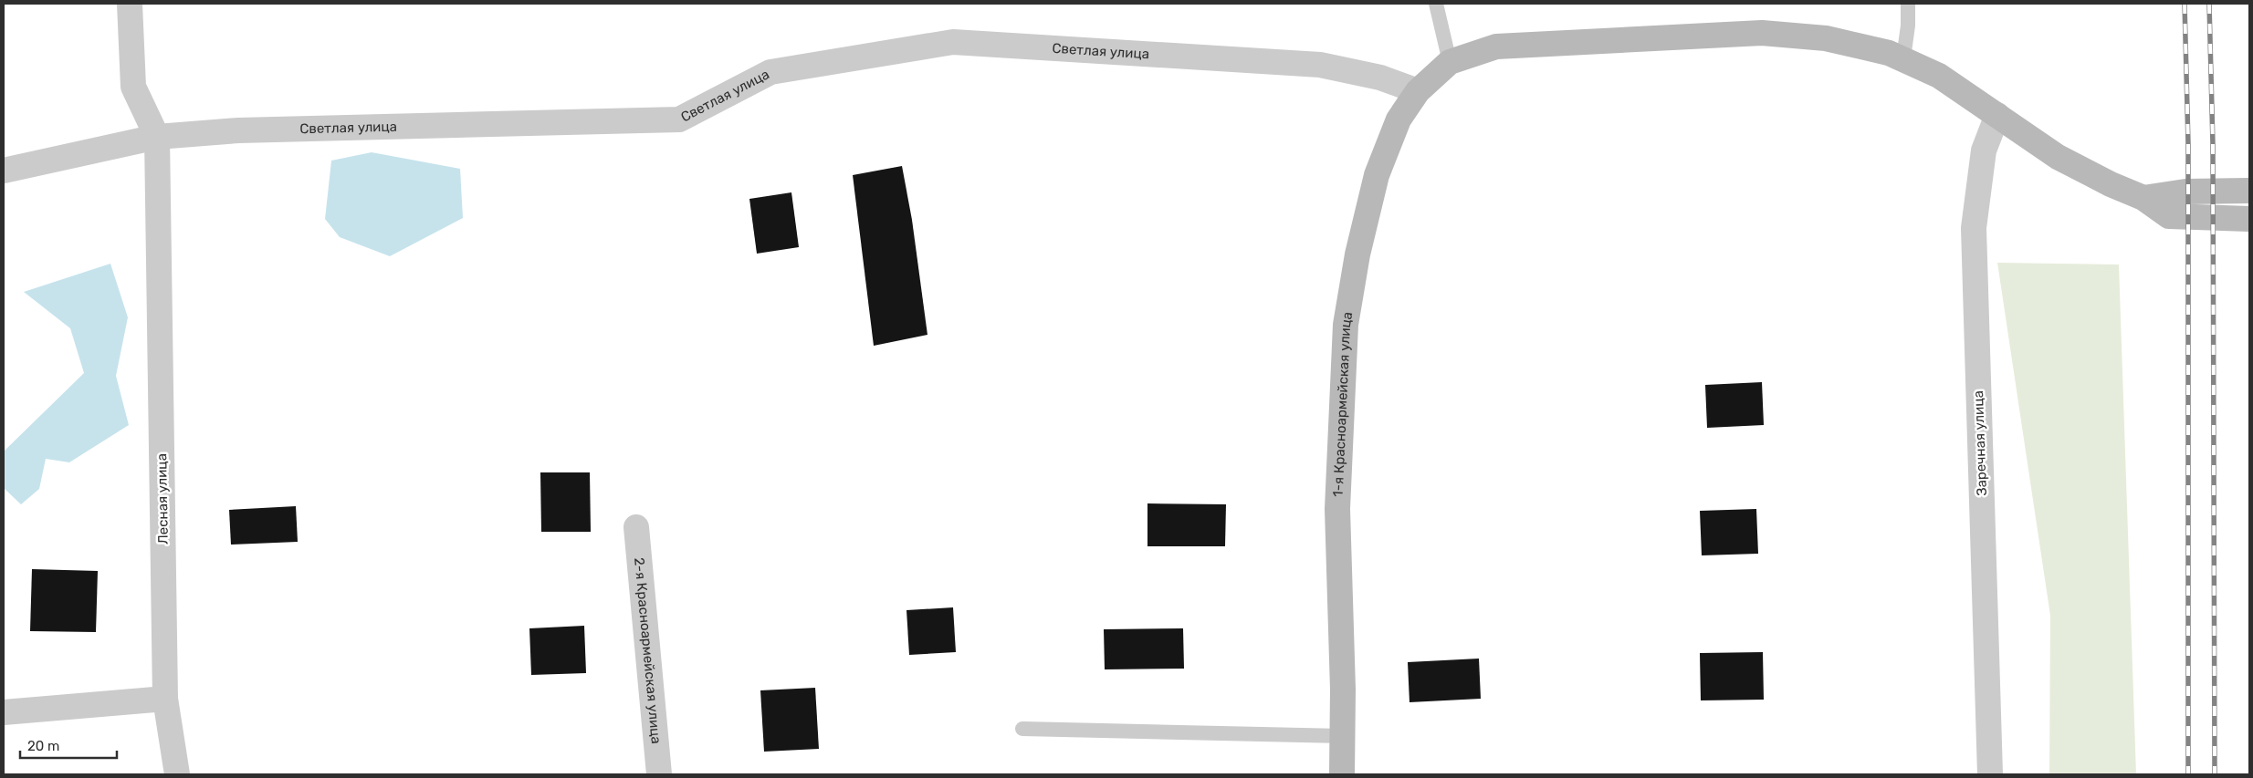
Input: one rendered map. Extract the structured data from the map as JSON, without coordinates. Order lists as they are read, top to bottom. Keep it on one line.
{"streets":{"street":["Светлая улица","1-я Красноармейская улица","Заречная улица","Лесная улица","2-я Красноармейская улица"]},"crossings":[["Светлая улица","1-я Красноармейская улица"],["Светлая улица","Лесная улица"]],"scale_bar":"20 m"}
